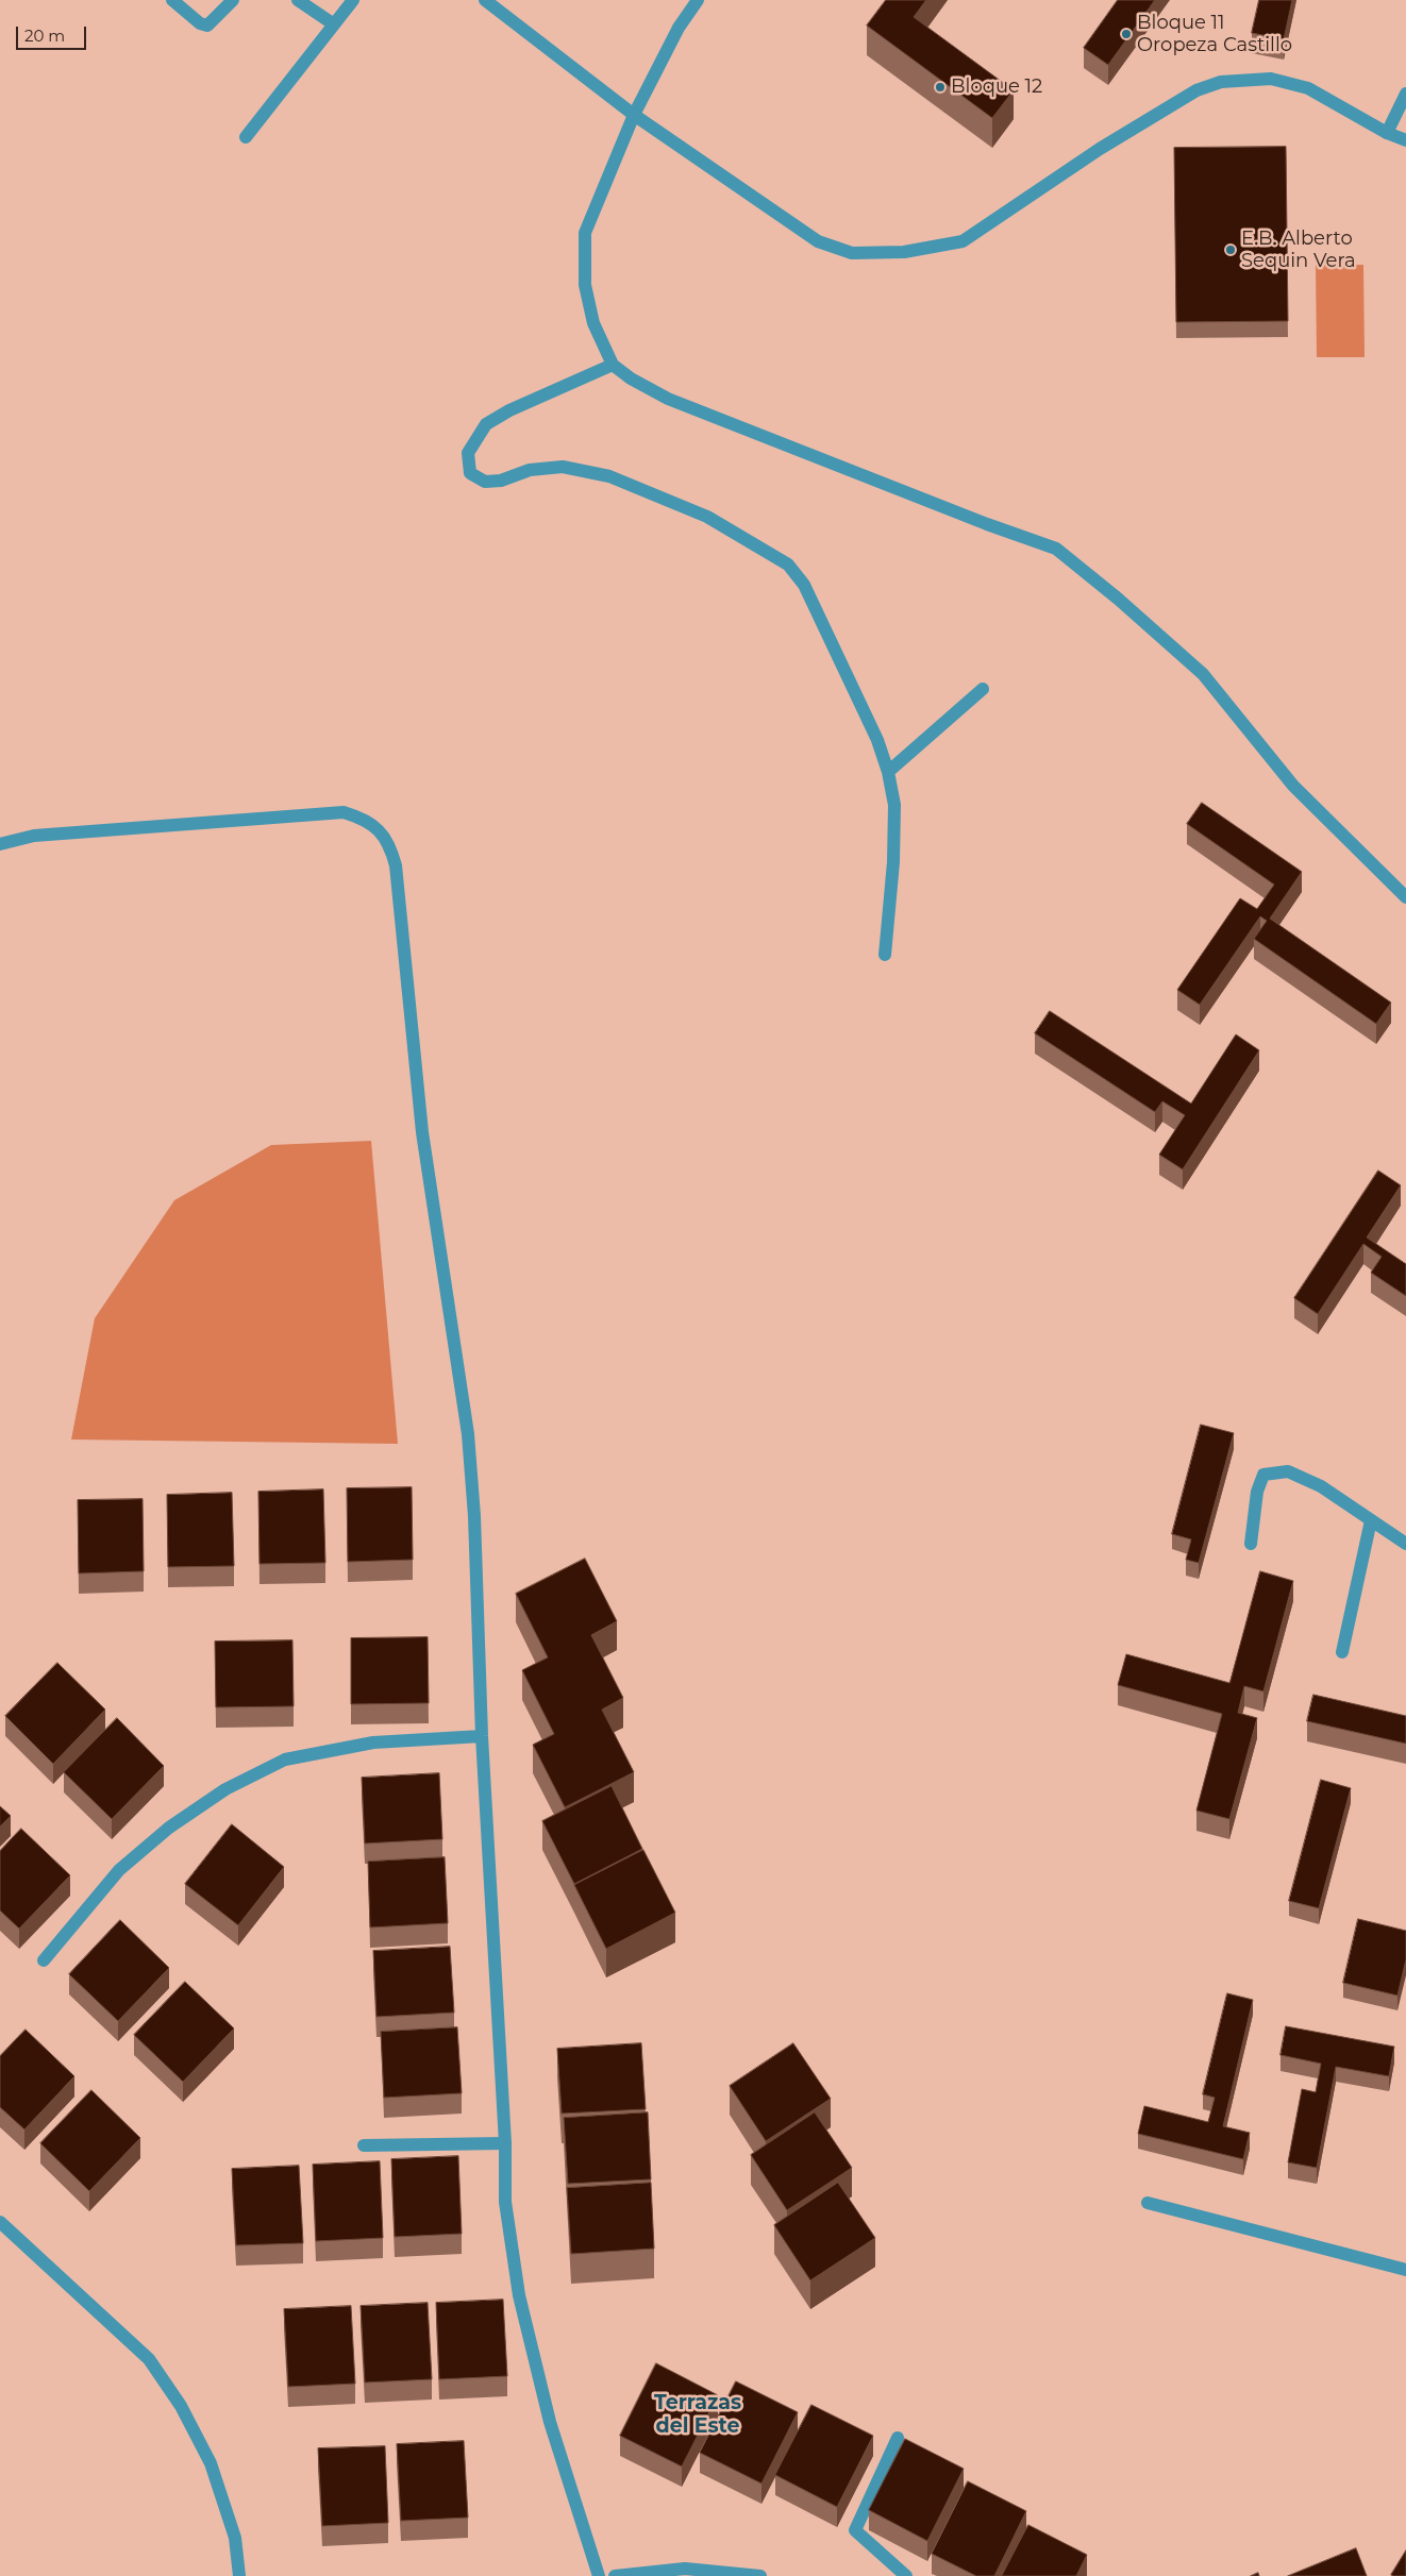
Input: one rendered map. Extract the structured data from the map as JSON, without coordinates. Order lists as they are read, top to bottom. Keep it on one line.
{"districts":["Terrazas del Este"],"places":["Bloque 11 Oropeza Castillo","Bloque 12","E.B. Alberto Sequin Vera"],"scale_bar":"20 m"}
